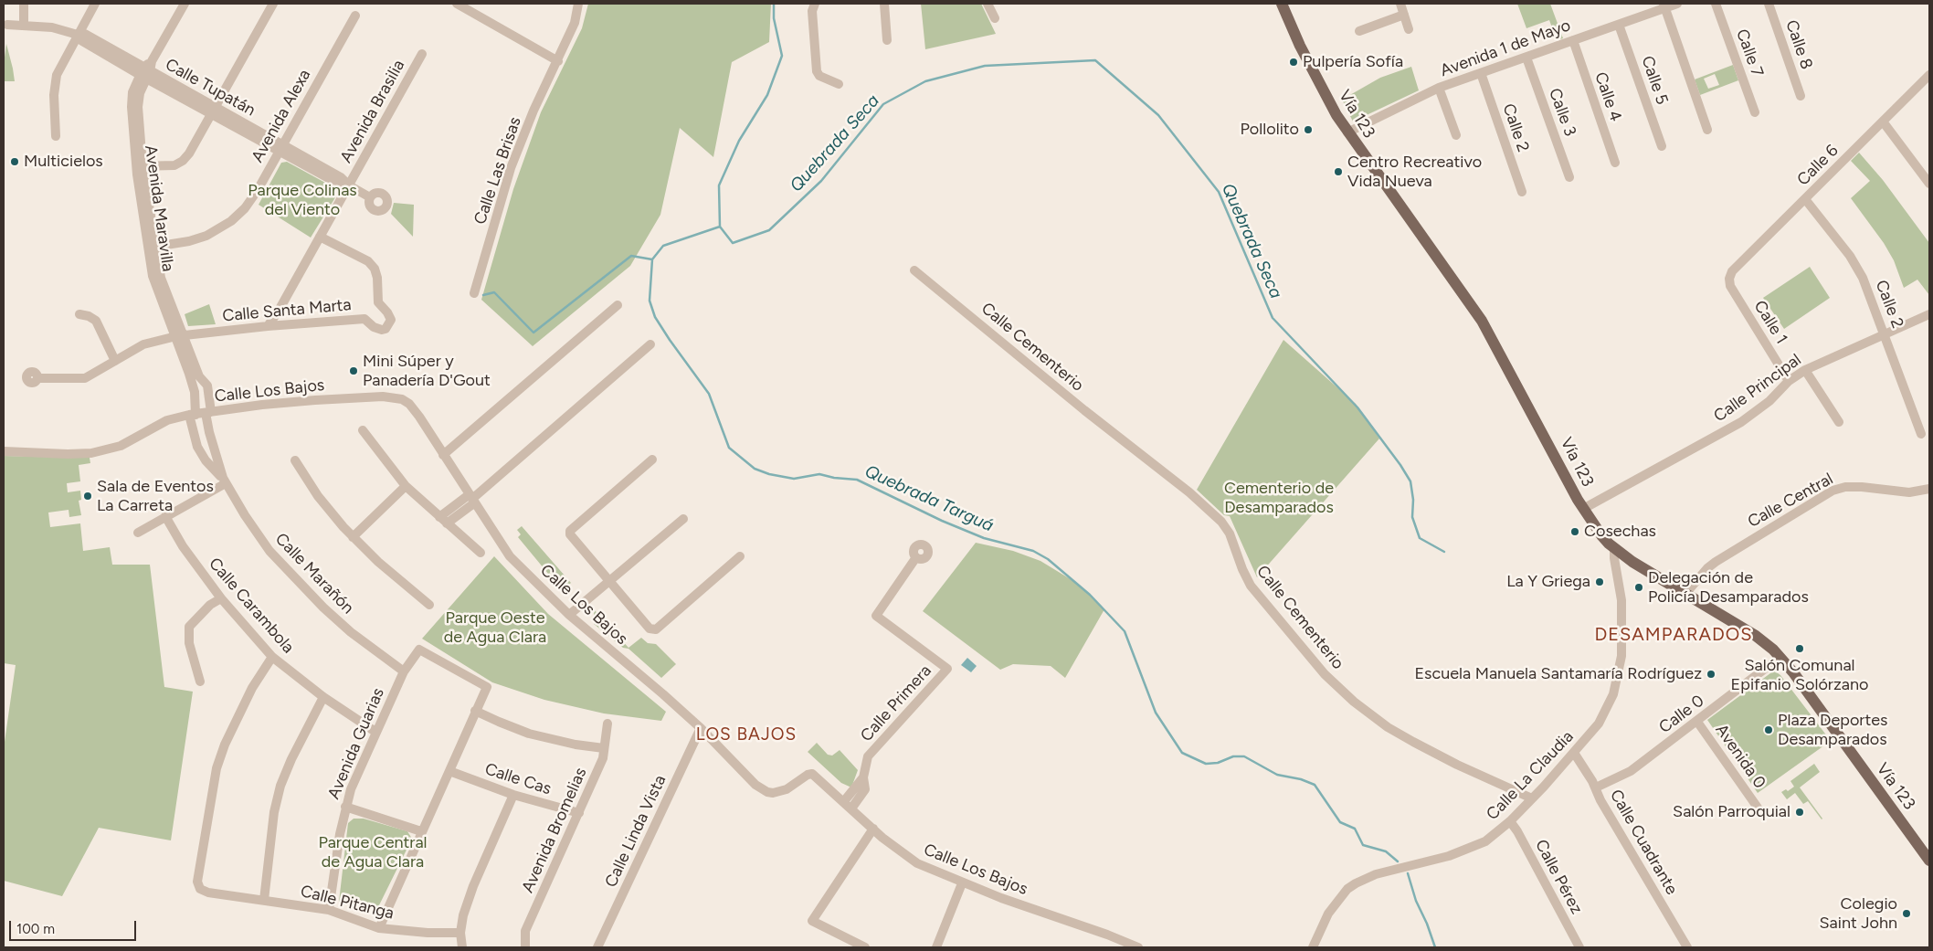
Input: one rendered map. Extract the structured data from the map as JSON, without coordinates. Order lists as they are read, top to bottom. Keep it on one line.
{"streets":{"main road":["Vía 123"],"street":["Calle 8","Avenida 1 de Mayo","Calle 7","Calle 5","Calle Tupatán","Calle 4","Avenida Brasilia","Calle 3","Avenida Alexa","Calle 2","Calle 6","Calle Las Brisas","Avenida Maravilla","Calle Santa Marta","Calle 1","Calle Cementerio","Calle Principal","Calle Los Bajos","Calle Central","Calle Marañón","Calle Carambola","Calle Primera","Calle 0","Avenida Guarias","Avenida 0","Calle La Claudia","Calle Cas","Avenida Bromelias","Calle Linda Vista","Calle Cuadrante","Calle Pérez","Calle Pitanga"]},"crossings":[["Avenida 1 de Mayo","Calle 5"],["Avenida 1 de Mayo","Calle 4"],["Avenida 1 de Mayo","Calle 3"],["Avenida 1 de Mayo","Vía 123"],["Avenida 1 de Mayo","Calle 2"],["Calle Tupatán","Avenida Brasilia"],["Calle Tupatán","Avenida Alexa"],["Calle Tupatán","Avenida Maravilla"],["Avenida Brasilia","Calle Santa Marta"],["Vía 123","Calle Principal"],["Vía 123","Calle Central"],["Vía 123","Calle 0"],["Vía 123","Calle La Claudia"],["Avenida Alexa","Avenida Maravilla"],["Calle 2","Calle 6"],["Calle 2","Calle Principal"],["Calle 6","Calle 1"],["Avenida Maravilla","Calle Santa Marta"],["Avenida Maravilla","Calle Los Bajos"],["Avenida Maravilla","Calle Marañón"],["Calle 1","Calle Principal"],["Calle Cementerio","Calle La Claudia"],["Calle Los Bajos","Calle Marañón"],["Calle Los Bajos","Calle Primera"],["Calle Los Bajos","Calle Linda Vista"],["Calle Marañón","Avenida Guarias"],["Calle Carambola","Avenida Guarias"],["Calle Carambola","Calle Pitanga"],["Calle 0","Avenida 0"],["Calle 0","Calle Cuadrante"],["Avenida Guarias","Calle Pitanga"],["Calle La Claudia","Calle Cuadrante"],["Calle La Claudia","Calle Pérez"],["Calle Cas","Avenida Bromelias"]],"districts":["DESAMPARADOS","LOS BAJOS"],"water":["Quebrada Seca","Quebrada Targuá"],"parks":["Parque Colinas del Viento","Cementerio de Desamparados","Parque Oeste de Agua Clara","Parque Central de Agua Clara"],"places":["Pulpería Sofía","Pollolito","Multicielos","Centro Recreativo Vida Nueva","Mini Súper y Panadería D'Gout","Sala de Eventos La Carreta","Cosechas","La Y Griega","Delegación de Policía Desamparados","Salón Comunal Epifanio Solórzano","Escuela Manuela Santamaría Rodríguez","Plaza Deportes Desamparados","Salón Parroquial","Colegio Saint John"],"scale_bar":"100 m"}
